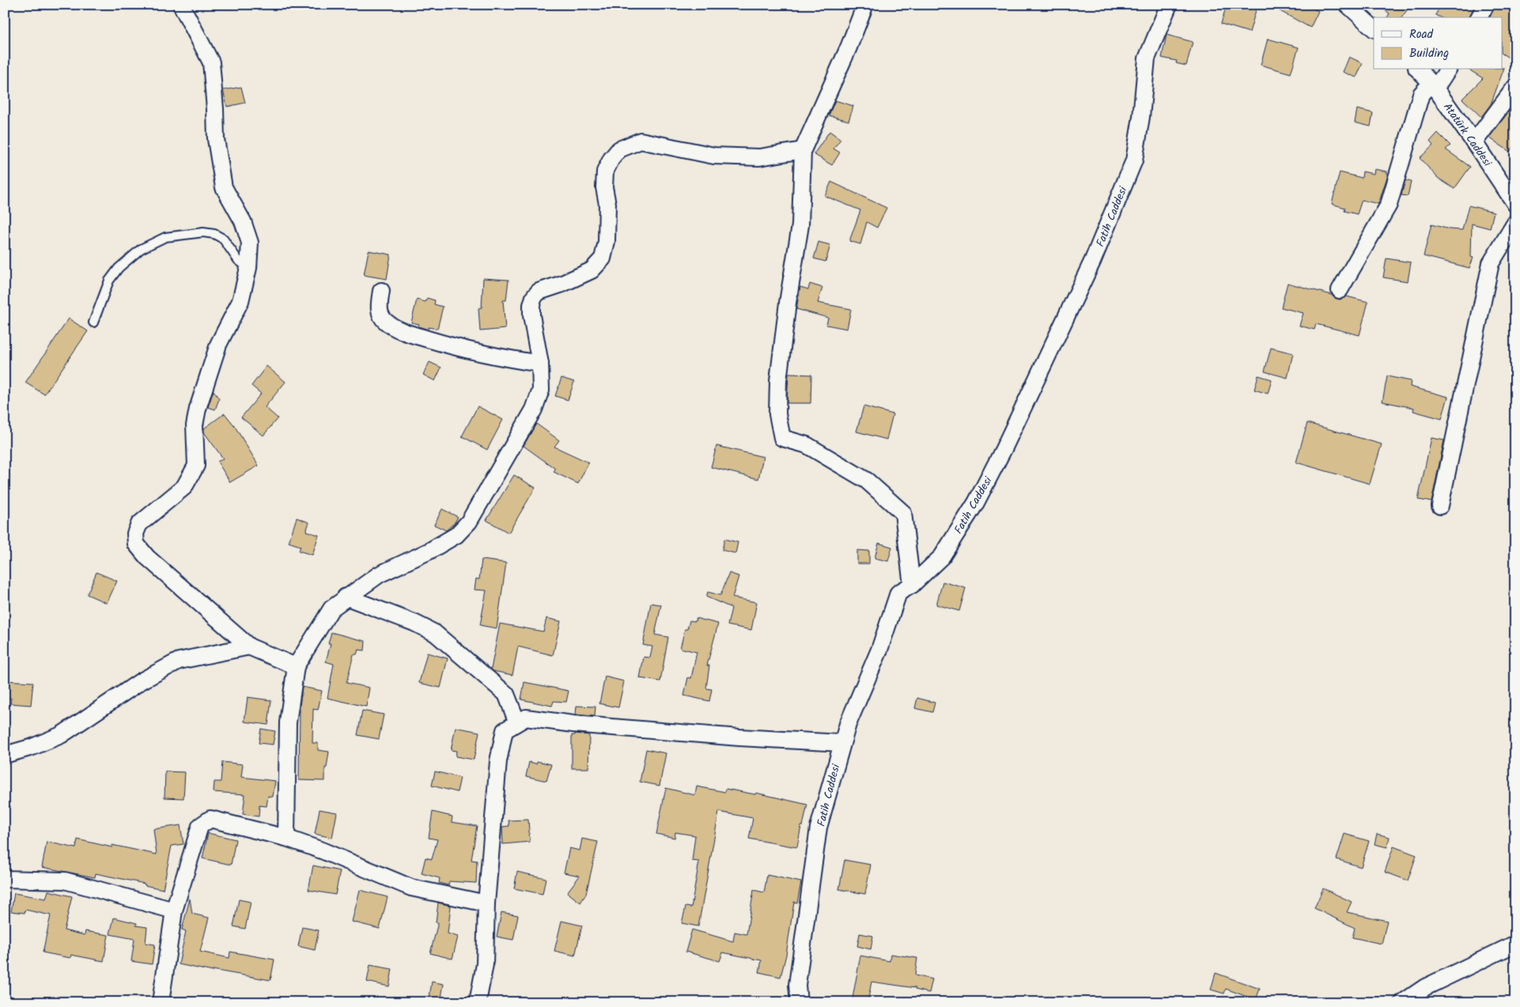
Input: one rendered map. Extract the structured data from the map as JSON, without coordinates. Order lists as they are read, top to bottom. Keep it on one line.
{"streets":{"street":["Atatürk Caddesi","Fatih Caddesi"]},"legend":["Road","Building"]}
